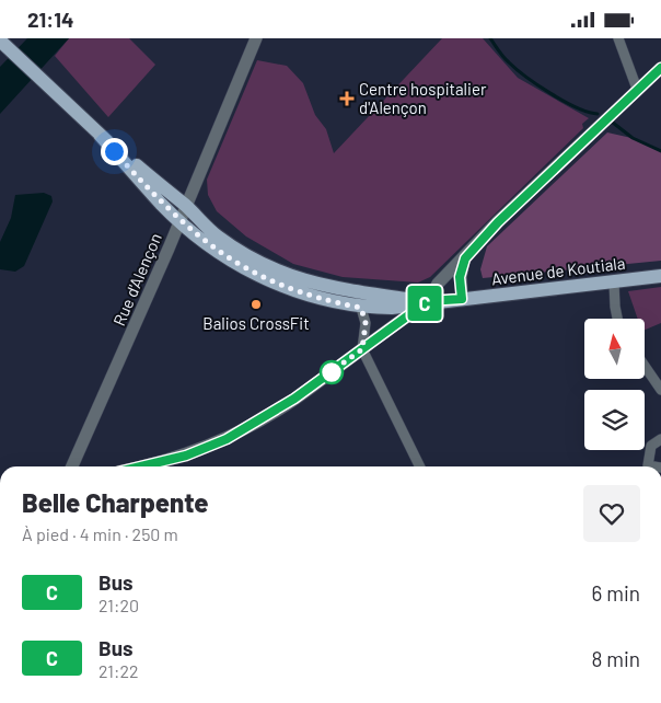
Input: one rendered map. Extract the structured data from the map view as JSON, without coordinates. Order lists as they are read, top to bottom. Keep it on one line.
{"streets":{"main road":["Avenue de Koutiala"],"street":["Rue d'Alençon"]},"crossings":[["Avenue de Koutiala","Rue d'Alençon"]],"places":{"health":["Centre hospitalier d'Alençon"],"other":["Balios CrossFit"]},"lines":["bus line C"],"north":"top","page":{"status":"21:14","on_map":"C","heading":["Belle Charpente","À pied · 4 min · 250 m"],"list":[{"mark":"C","name":"Bus","note":"21:20","value":"6 min"},{"mark":"C","name":"Bus","note":"21:22","value":"8 min"}]}}
